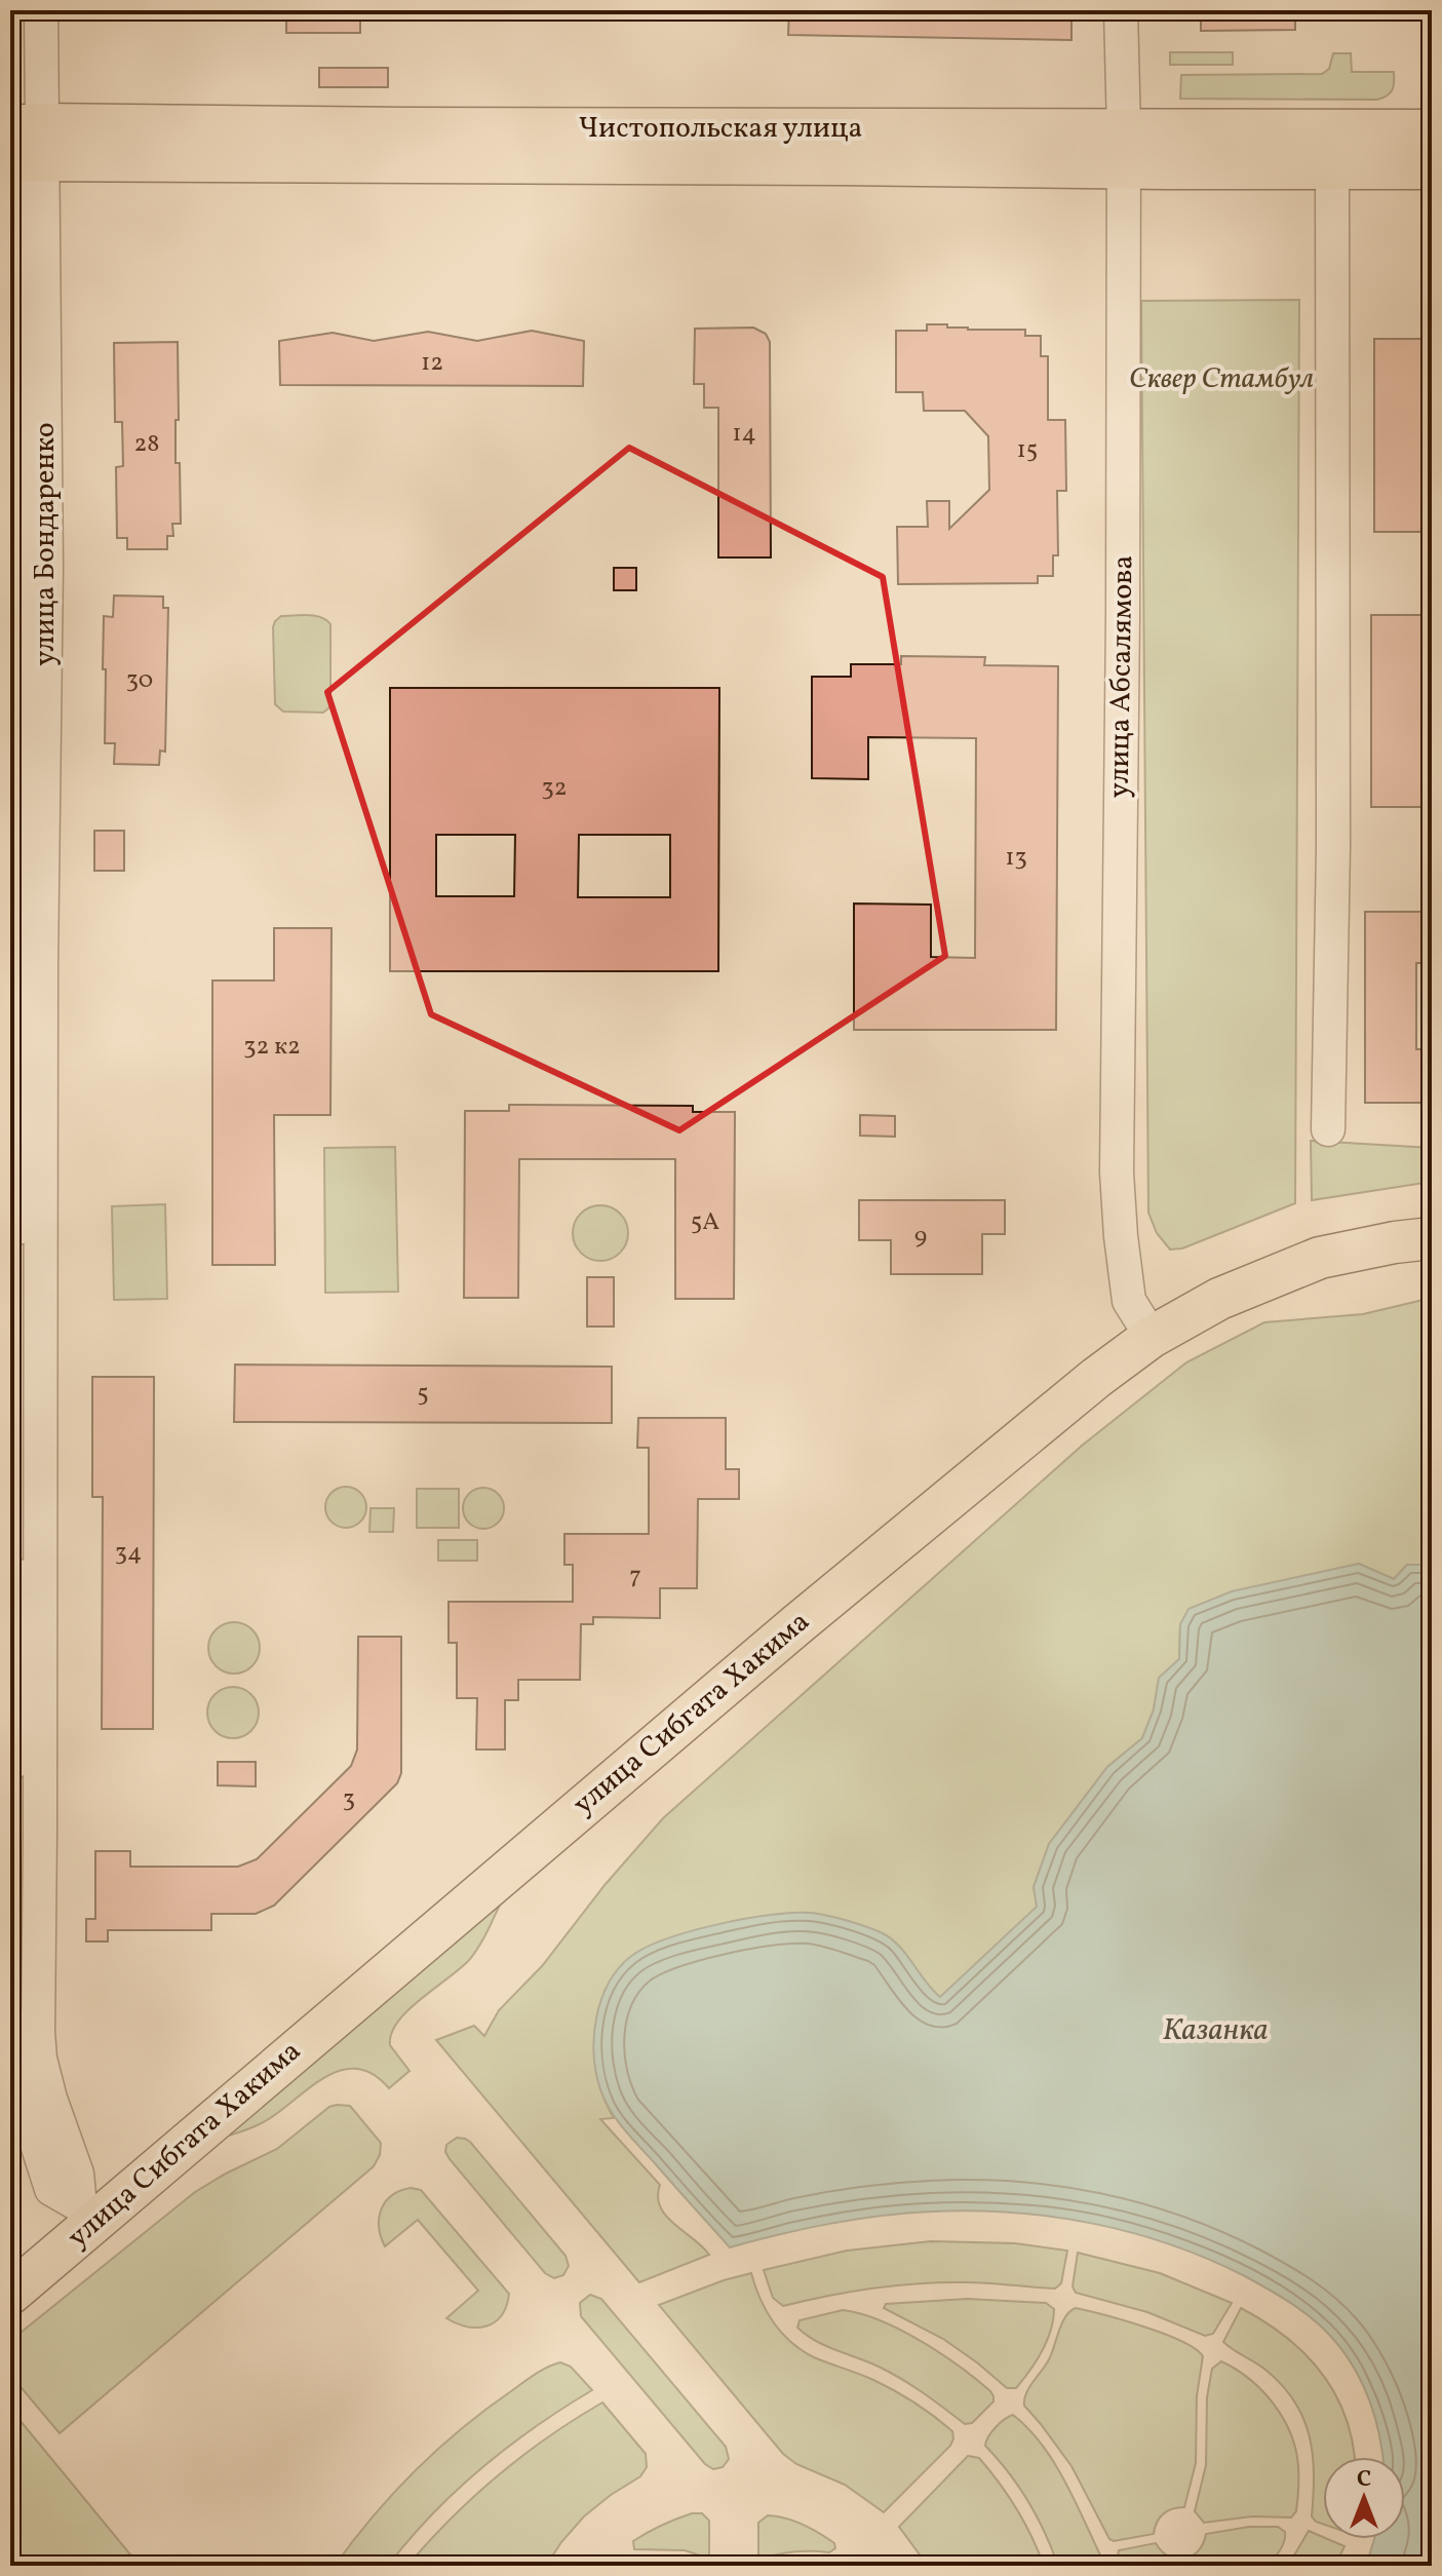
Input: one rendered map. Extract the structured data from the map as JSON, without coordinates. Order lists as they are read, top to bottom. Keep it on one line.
{"streets":{"main road":["Чистопольская улица","улица Сибгата Хакима"],"street":["улица Бондаренко","улица Абсалямова"]},"crossings":[["Чистопольская улица","улица Бондаренко"],["Чистопольская улица","улица Абсалямова"],["улица Бондаренко","улица Сибгата Хакима"],["улица Абсалямова","улица Сибгата Хакима"]],"water":["Казанка"],"parks":["Сквер Стамбул"],"house_numbers":["12","14","28","15","30","32","13","32 к2","5А","9","5","34","7","3"],"north":"top"}
